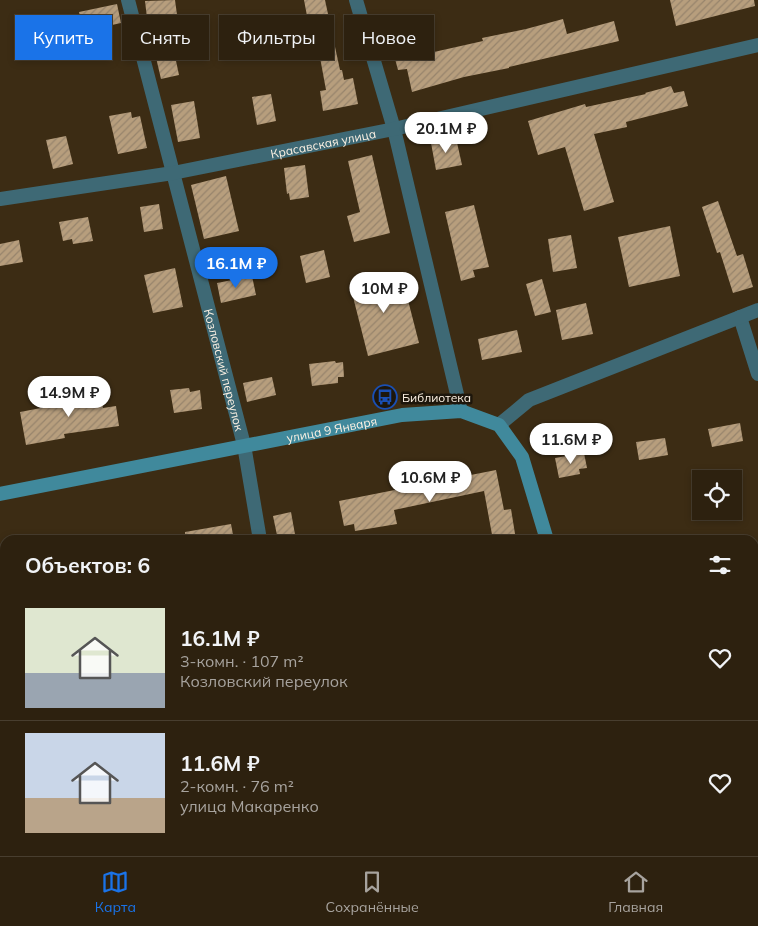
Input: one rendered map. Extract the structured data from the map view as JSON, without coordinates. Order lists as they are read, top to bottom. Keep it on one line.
{"streets":{"main road":["улица 9 Января"],"street":["Красавская улица","Козловский переулок"]},"crossings":[["Красавская улица","Козловский переулок"],["Козловский переулок","улица 9 Января"]],"places":{"bus stop":["Библиотека"]},"page":{"chip":["Купить","Снять","Фильтры","Новое"],"price":["20.1M ₽","16.1M ₽","10M ₽","14.9M ₽","11.6M ₽","10.6M ₽"],"heading":"Объектов: 6","list":[{"name":"16.1M ₽","note":"3-комн. · 107 m² · Козловский переулок"},{"name":"11.6M ₽","note":"2-комн. · 76 m² · улица Макаренко"}],"tabs":["Карта","Сохранённые","Главная"]}}
